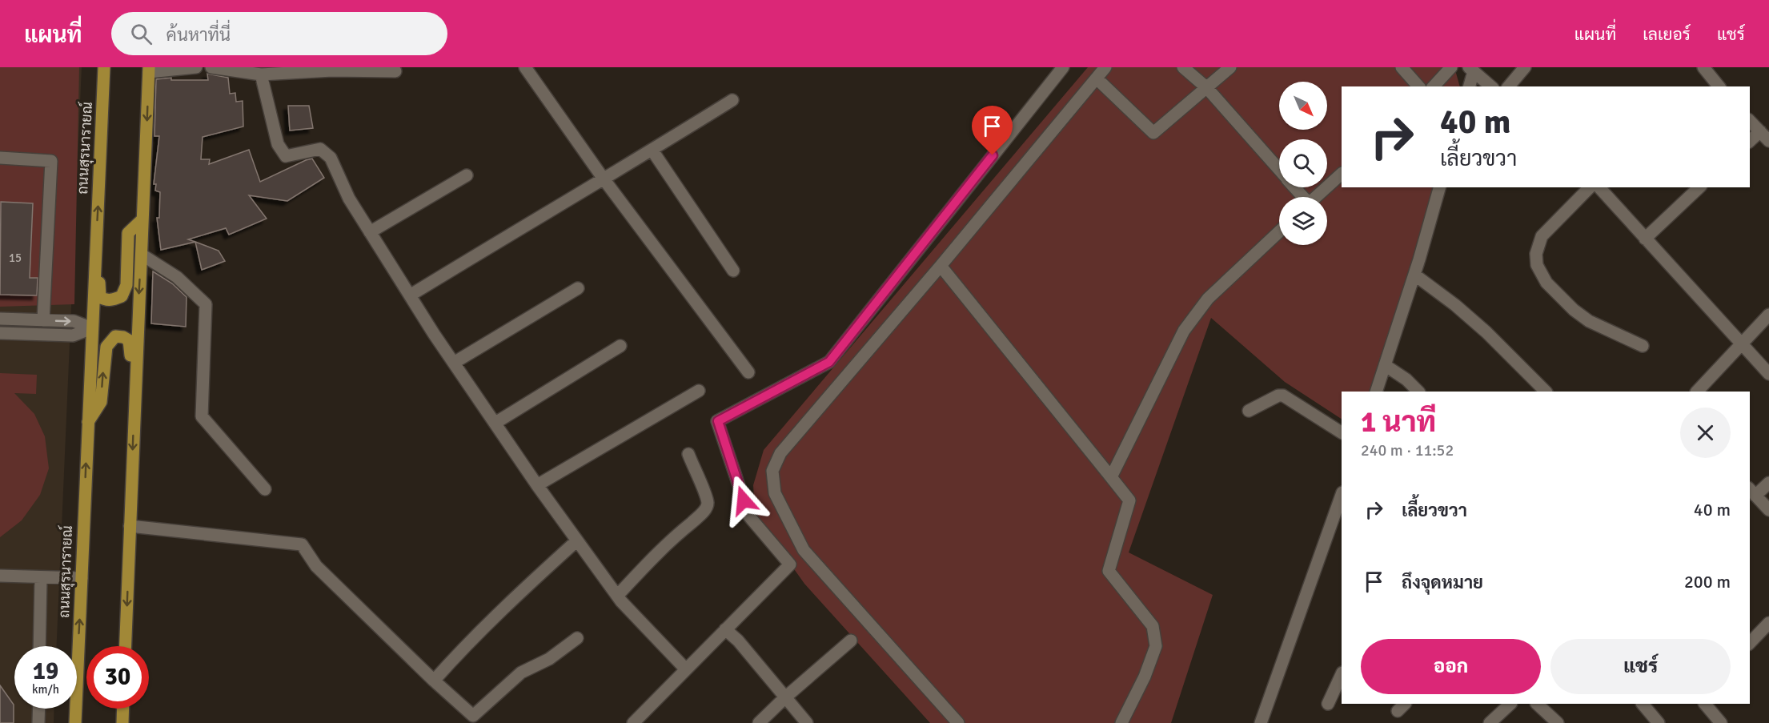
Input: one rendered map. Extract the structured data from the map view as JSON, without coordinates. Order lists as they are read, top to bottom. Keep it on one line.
{"streets":{"main road":["ถนนสุรนารายณ์"]},"house_numbers":["15"],"north":"bottom right","page":{"header":"แผนที่","search":"ค้นหาที่นี่","nav":["แผนที่","เลเยอร์","แชร์"],"turn":["40 m","เลี้ยวขวา"],"heading":["1 นาที","240 m · 11:52"],"list":[{"name":"เลี้ยวขวา","value":"40 m"},{"name":"ถึงจุดหมาย","value":"200 m"}],"buttons":["ออก","แชร์"],"speed":"19 km/h","limit":"30"}}
